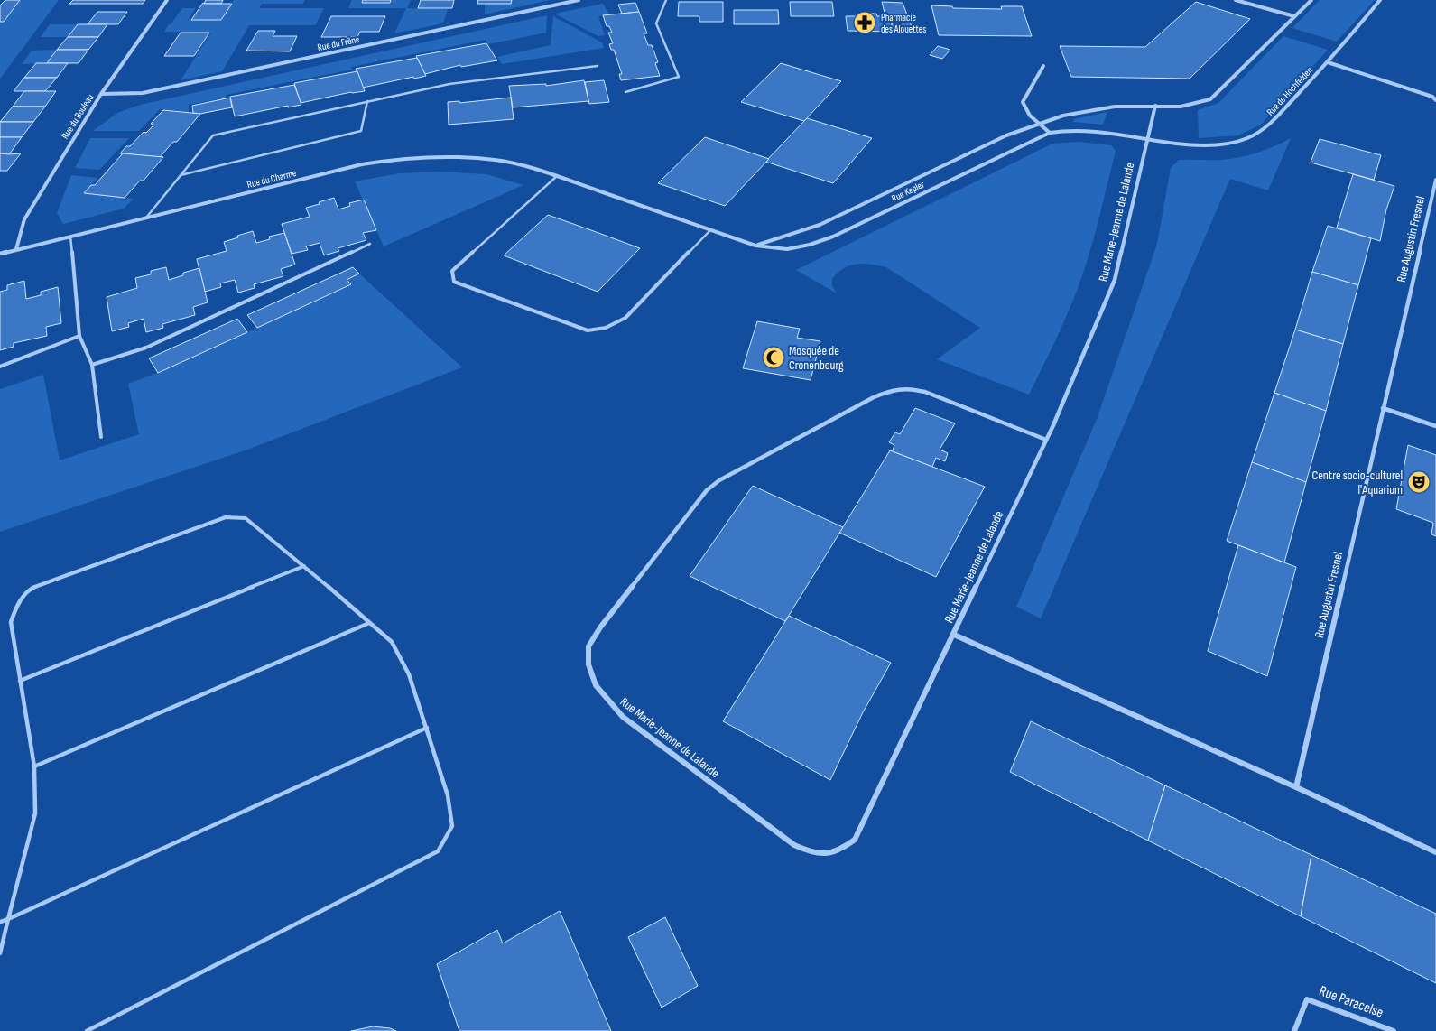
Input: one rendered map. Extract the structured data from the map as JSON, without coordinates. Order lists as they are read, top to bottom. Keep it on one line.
{"streets":{"street":["Rue du Frêne","Rue de Hochfelden","Rue du Bouleau","Rue du Charme","Rue Kepler","Rue Marie-Jeanne de Lalande","Rue Augustin Fresnel","Rue Paracelse"]},"crossings":[["Rue du Frêne","Rue du Bouleau"],["Rue de Hochfelden","Rue Kepler"],["Rue de Hochfelden","Rue Marie-Jeanne de Lalande"],["Rue du Bouleau","Rue du Charme"],["Rue du Charme","Rue Kepler"]],"places":{"pharmacy":["Pharmacie des Alouettes"],"mosque":["Mosquée de Cronenbourg"],"theatre":["Centre socio-culturel l'Aquarium"]}}
